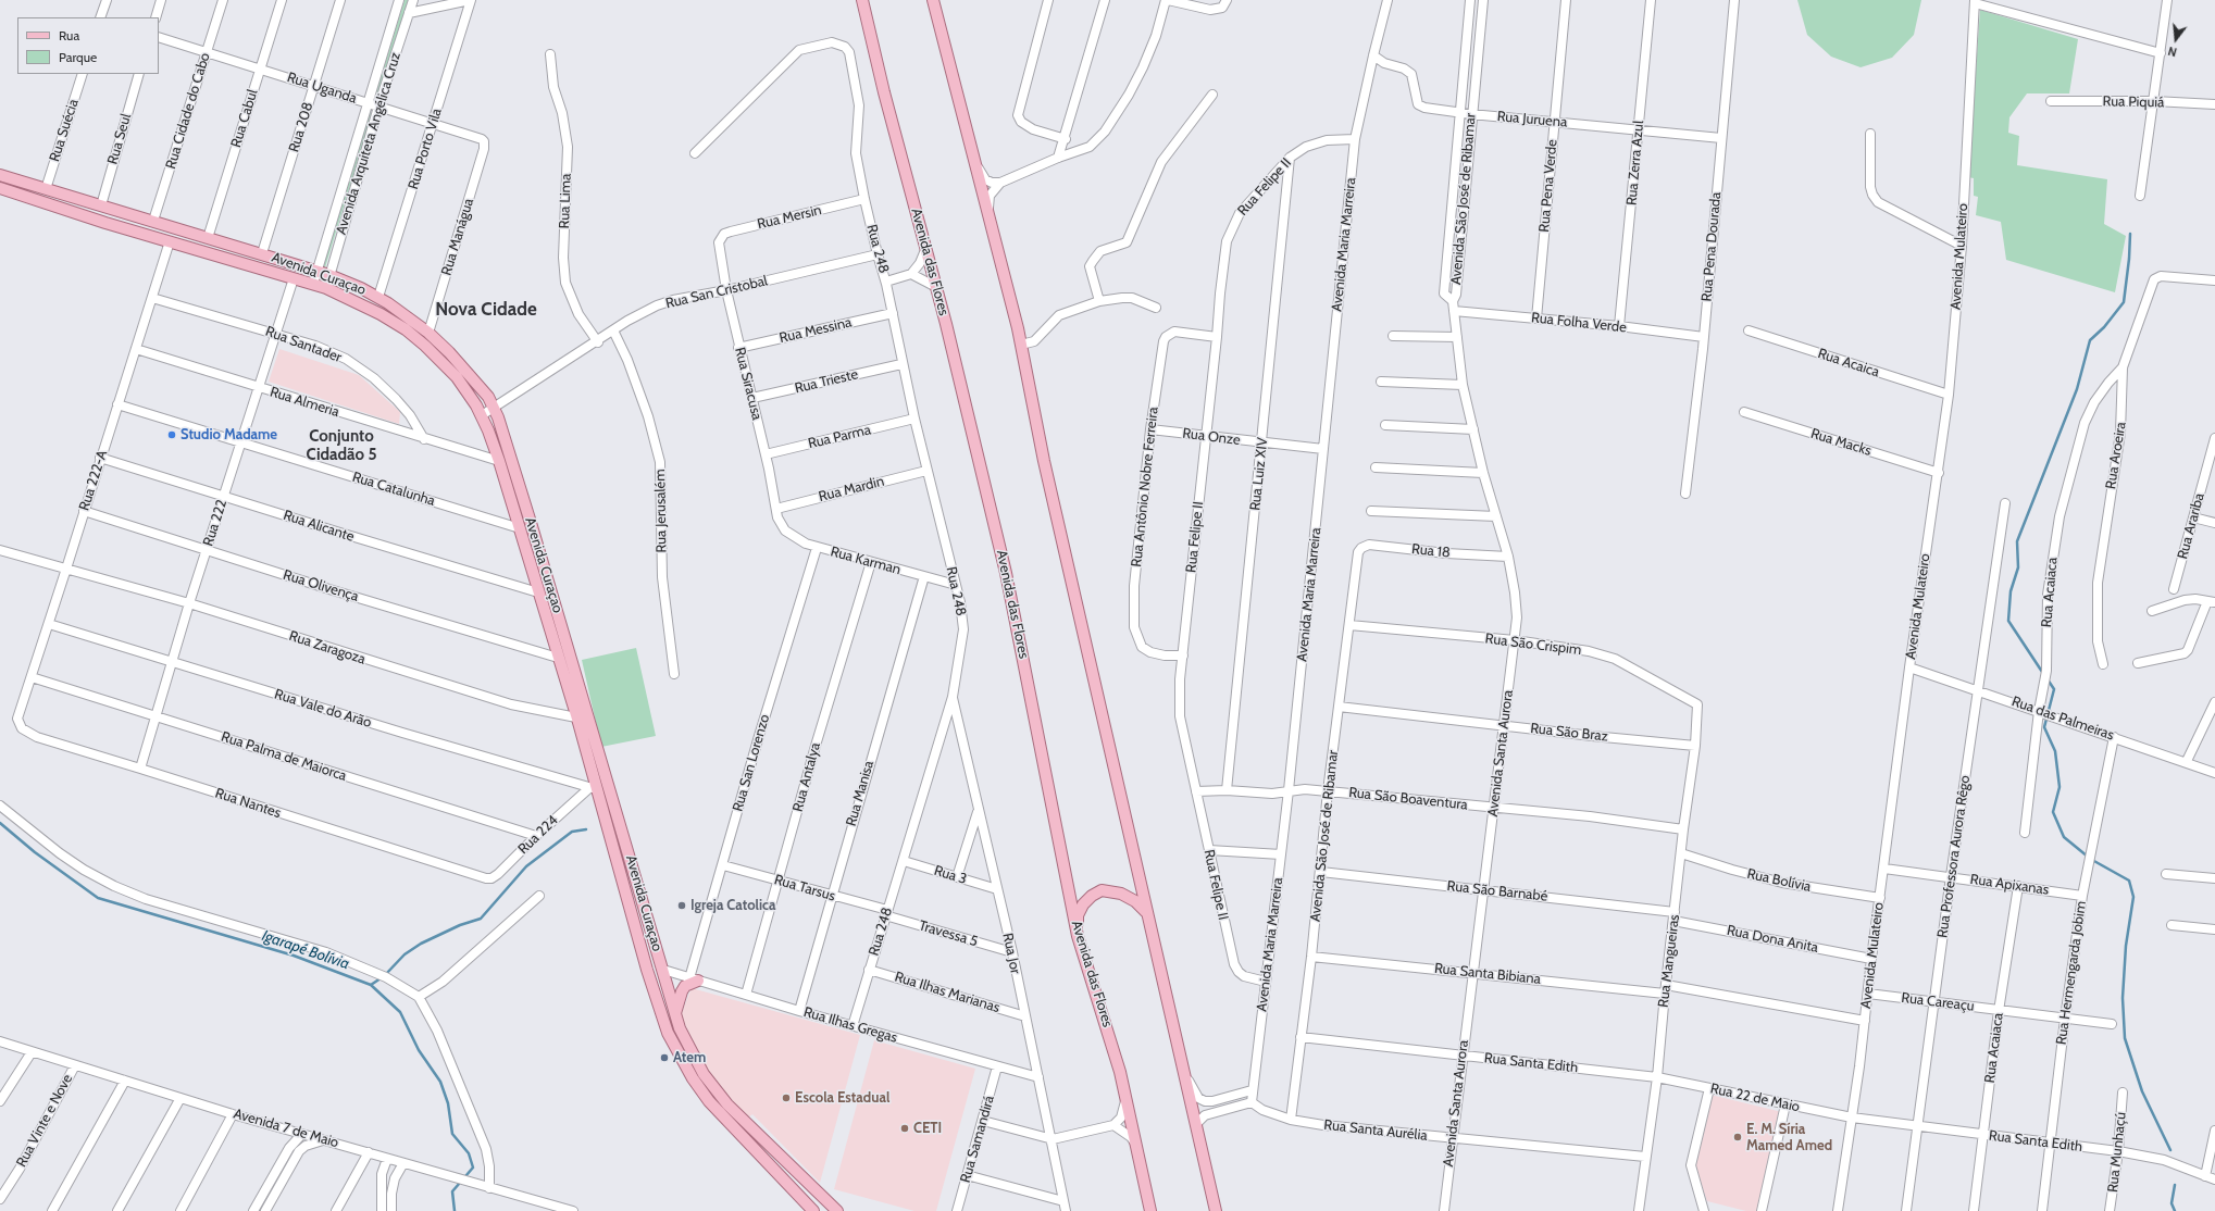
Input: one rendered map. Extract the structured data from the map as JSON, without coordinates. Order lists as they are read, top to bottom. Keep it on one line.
{"streets":{"main road":["Avenida das Flores","Avenida Curaçao"],"street":["Rua Uganda","Rua Piquiá","Rua Cidade do Cabo","Rua Cabul","Rua Juruena","Rua 208","Rua Suécia","Rua Seul","Avenida Arquiteta Angélica Cruz","Rua Porto Vila","Rua Zerra Azul","Rua Pena Verde","Rua Felipe II","Avenida São José de Ribamar","Rua Lima","Rua Mersin","Rua Manágua","Avenida Maria Marreira","Rua Pena Dourada","Rua 248","Avenida Mulateiro","Rua San Cristobal","Rua Folha Verde","Rua Messina","Rua Santader","Rua Acaica","Rua Trieste","Rua Siracusa","Rua Almeria","Rua Parma","Rua Onze","Rua Macks","Rua Aroeira","Rua Luiz XIV","Rua 222-A","Rua Antônio Nobre Ferreira","Rua Catalunha","Rua Mardin","Rua Jerusalém","Rua 222","Rua Alicante","Rua Arariba","Rua 18","Rua Karman","Rua Olivença","Rua Acaiaca","Rua São Crispim","Rua Zaragoza","Rua Vale do Arão","Rua das Palmeiras","Rua São Braz","Avenida Santa Aurora","Rua Palma de Maiorca","Rua San Lorenzo","Rua Antalya","Rua Manisa","Rua São Boaventura","Rua Nantes","Rua 224","Rua Professora Aurora Rêgo","Rua 3","Rua Bolívia","Rua Apixanas","Rua Tarsus","Rua São Barnabé","Travessa 5","Rua Dona Anita","Rua Jor","Rua Mangueiras","Rua Hermengarda Jobim","Rua Santa Bibiana","Rua Ilhas Marianas","Rua Careaçu","Rua Ilhas Gregas","Rua Santa Edith","Rua 22 de Maio","Rua Vinte e Nove","Avenida 7 de Maio","Rua Santa Aurélia","Rua Samandirá","Rua Munhaçú"]},"crossings":[["Rua Uganda","Rua Cidade do Cabo"],["Rua Uganda","Rua Cabul"],["Rua Uganda","Rua 208"],["Rua Uganda","Avenida Arquiteta Angélica Cruz"],["Rua Uganda","Rua Porto Vila"],["Rua Uganda","Rua Manágua"],["Rua Cidade do Cabo","Avenida Curaçao"],["Rua Cabul","Avenida Curaçao"],["Rua Juruena","Rua Zerra Azul"],["Rua Juruena","Rua Pena Verde"],["Rua Juruena","Avenida São José de Ribamar"],["Rua Juruena","Avenida Maria Marreira"],["Rua Juruena","Rua Pena Dourada"],["Rua 208","Avenida Curaçao"],["Rua Suécia","Avenida Curaçao"],["Rua Seul","Avenida Curaçao"],["Avenida Arquiteta Angélica Cruz","Avenida Curaçao"],["Rua Porto Vila","Avenida Curaçao"],["Rua Zerra Azul","Rua Folha Verde"],["Rua Pena Verde","Rua Folha Verde"],["Rua Felipe II","Avenida Maria Marreira"],["Rua Felipe II","Rua Onze"],["Rua Felipe II","Rua Luiz XIV"],["Rua Felipe II","Rua Antônio Nobre Ferreira"],["Rua Felipe II","Rua São Boaventura"],["Avenida São José de Ribamar","Rua 18"],["Avenida São José de Ribamar","Rua São Crispim"],["Avenida São José de Ribamar","Rua São Braz"],["Avenida São José de Ribamar","Avenida Santa Aurora"],["Avenida São José de Ribamar","Rua São Boaventura"],["Avenida São José de Ribamar","Rua São Barnabé"],["Avenida São José de Ribamar","Rua Santa Bibiana"],["Avenida São José de Ribamar","Rua Santa Edith"],["Avenida São José de Ribamar","Rua Santa Aurélia"],["Rua Lima","Rua San Cristobal"],["Rua Mersin","Rua 248"],["Rua Mersin","Rua Siracusa"],["Rua Manágua","Avenida Curaçao"],["Avenida Maria Marreira","Rua Onze"],["Avenida Maria Marreira","Rua São Boaventura"],["Rua Pena Dourada","Rua Folha Verde"],["Rua 248","Rua San Cristobal"],["Rua 248","Rua Messina"],["Rua 248","Rua Trieste"],["Rua 248","Rua Parma"],["Rua 248","Rua Mardin"],["Rua 248","Rua Karman"],["Rua 248","Rua 3"],["Rua 248","Rua Tarsus"],["Rua 248","Travessa 5"],["Rua 248","Rua Jor"],["Rua 248","Rua Ilhas Marianas"],["Rua 248","Rua Ilhas Gregas"],["Avenida Mulateiro","Rua Acaica"],["Avenida Mulateiro","Rua Macks"],["Avenida Mulateiro","Rua das Palmeiras"],["Avenida Mulateiro","Rua Bolívia"],["Avenida Mulateiro","Rua Apixanas"],["Avenida Mulateiro","Rua Dona Anita"],["Avenida Mulateiro","Rua Santa Bibiana"],["Avenida Mulateiro","Rua Careaçu"],["Avenida Mulateiro","Rua Santa Edith"],["Avenida Mulateiro","Rua 22 de Maio"],["Avenida Curaçao","Rua San Cristobal"],["Avenida Curaçao","Rua Almeria"],["Avenida Curaçao","Rua 222-A"],["Avenida Curaçao","Rua Catalunha"],["Avenida Curaçao","Rua 222"],["Avenida Curaçao","Rua Alicante"],["Avenida Curaçao","Rua Olivença"],["Avenida Curaçao","Rua Zaragoza"],["Avenida Curaçao","Rua Vale do Arão"],["Avenida Curaçao","Rua 224"],["Avenida Curaçao","Rua Ilhas Gregas"],["Rua San Cristobal","Rua Siracusa"],["Rua San Cristobal","Rua Jerusalém"],["Rua Folha Verde","Avenida Santa Aurora"],["Rua Messina","Rua Siracusa"],["Rua Santader","Rua Almeria"],["Rua Santader","Rua 222-A"],["Rua Santader","Rua 222"],["Rua Trieste","Rua Siracusa"],["Rua Siracusa","Rua Parma"],["Rua Siracusa","Rua Mardin"],["Rua Siracusa","Rua Karman"],["Rua Almeria","Rua 222-A"],["Rua Almeria","Rua 222"],["Rua Onze","Rua Luiz XIV"],["Rua Onze","Rua Antônio Nobre Ferreira"],["Rua Aroeira","Rua Acaiaca"],["Rua Luiz XIV","Rua São Boaventura"],["Rua 222-A","Rua Catalunha"],["Rua 222-A","Rua Alicante"],["Rua 222-A","Rua Olivença"],["Rua 222-A","Rua Zaragoza"],["Rua 222-A","Rua Vale do Arão"],["Rua 222-A","Rua Palma de Maiorca"],["Rua 222-A","Rua Nantes"],["Rua Catalunha","Rua 222"],["Rua 222","Rua Alicante"],["Rua 222","Rua Olivença"],["Rua 222","Rua Zaragoza"],["Rua 222","Rua Vale do Arão"],["Rua 222","Rua Palma de Maiorca"],["Rua 222","Rua Nantes"],["Rua 18","Avenida Santa Aurora"],["Rua Karman","Rua San Lorenzo"],["Rua Karman","Rua Antalya"],["Rua Karman","Rua Manisa"],["Rua Acaiaca","Rua das Palmeiras"],["Rua Acaiaca","Rua Apixanas"],["Rua Acaiaca","Rua Careaçu"],["Rua Acaiaca","Rua Santa Edith"],["Rua São Crispim","Avenida Santa Aurora"],["Rua São Crispim","Rua Mangueiras"],["Rua Vale do Arão","Rua 224"],["Rua das Palmeiras","Rua Professora Aurora Rêgo"],["Rua das Palmeiras","Rua Hermengarda Jobim"],["Rua São Braz","Avenida Santa Aurora"],["Rua São Braz","Rua Mangueiras"],["Avenida Santa Aurora","Rua São Boaventura"],["Avenida Santa Aurora","Rua São Barnabé"],["Avenida Santa Aurora","Rua Santa Bibiana"],["Avenida Santa Aurora","Rua Santa Edith"],["Avenida Santa Aurora","Rua Santa Aurélia"],["Rua Palma de Maiorca","Rua 224"],["Rua San Lorenzo","Rua Tarsus"],["Rua San Lorenzo","Rua Ilhas Gregas"],["Rua Antalya","Rua Tarsus"],["Rua Antalya","Rua Ilhas Gregas"],["Rua Manisa","Rua Tarsus"],["Rua Manisa","Rua Ilhas Gregas"],["Rua São Boaventura","Rua Mangueiras"],["Rua Nantes","Rua 224"],["Rua Professora Aurora Rêgo","Rua Apixanas"],["Rua Professora Aurora Rêgo","Rua Careaçu"],["Rua Professora Aurora Rêgo","Rua Santa Edith"],["Rua 3","Rua Jor"],["Rua Bolívia","Rua Mangueiras"],["Rua Apixanas","Rua Hermengarda Jobim"],["Rua Tarsus","Travessa 5"],["Rua São Barnabé","Rua Mangueiras"],["Travessa 5","Rua Jor"],["Rua Dona Anita","Rua Mangueiras"],["Rua Jor","Rua Ilhas Marianas"],["Rua Jor","Rua Ilhas Gregas"],["Rua Mangueiras","Rua Santa Bibiana"],["Rua Mangueiras","Rua Santa Edith"],["Rua Mangueiras","Rua 22 de Maio"],["Rua Mangueiras","Rua Santa Aurélia"],["Rua Hermengarda Jobim","Rua Careaçu"],["Rua Hermengarda Jobim","Rua Santa Edith"],["Rua Ilhas Gregas","Rua Samandirá"],["Rua Santa Edith","Rua 22 de Maio"],["Rua Santa Edith","Rua Munhaçú"],["Rua Vinte e Nove","Avenida 7 de Maio"]],"districts":["Nova Cidade","Conjunto Cidadão 5"],"water":["Igarapé Bolívia"],"places":["Studio Madame","Igreja Catolica","Atem","Escola Estadual","CETI","E. M. Síria Mamed Amed"],"legend":["Rua","Parque"],"north":"bottom"}
